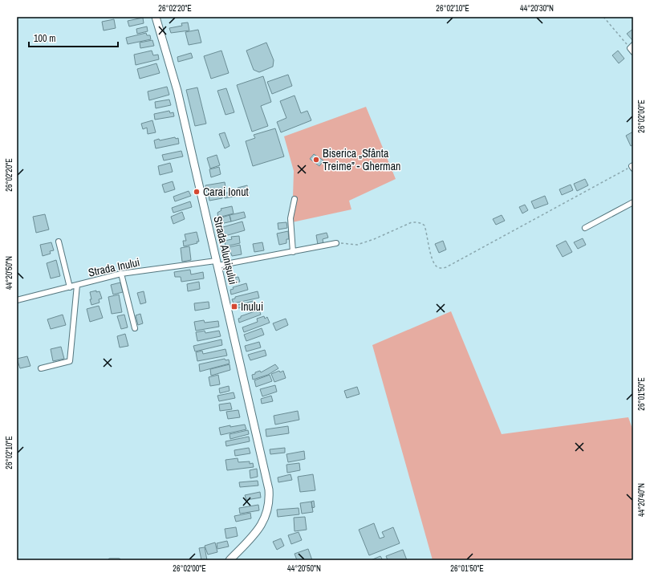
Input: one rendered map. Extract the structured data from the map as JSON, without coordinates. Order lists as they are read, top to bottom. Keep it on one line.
{"streets":{"main road":["Strada Alunișului"],"street":["Strada Inului"]},"crossings":[["Strada Alunișului","Strada Inului"]],"places":{"other":["Biserica „Sfânta Treime” - Gherman","Carai Ionut"],"transit":["Inului"]},"scale_bar":"100 m","coordinates":["26°02'20\"E","26°02'10\"E","44°20'30\"N","26°02'00\"E","44°20'50\"N","26°01'50\"E","44°20'40\"N"]}
